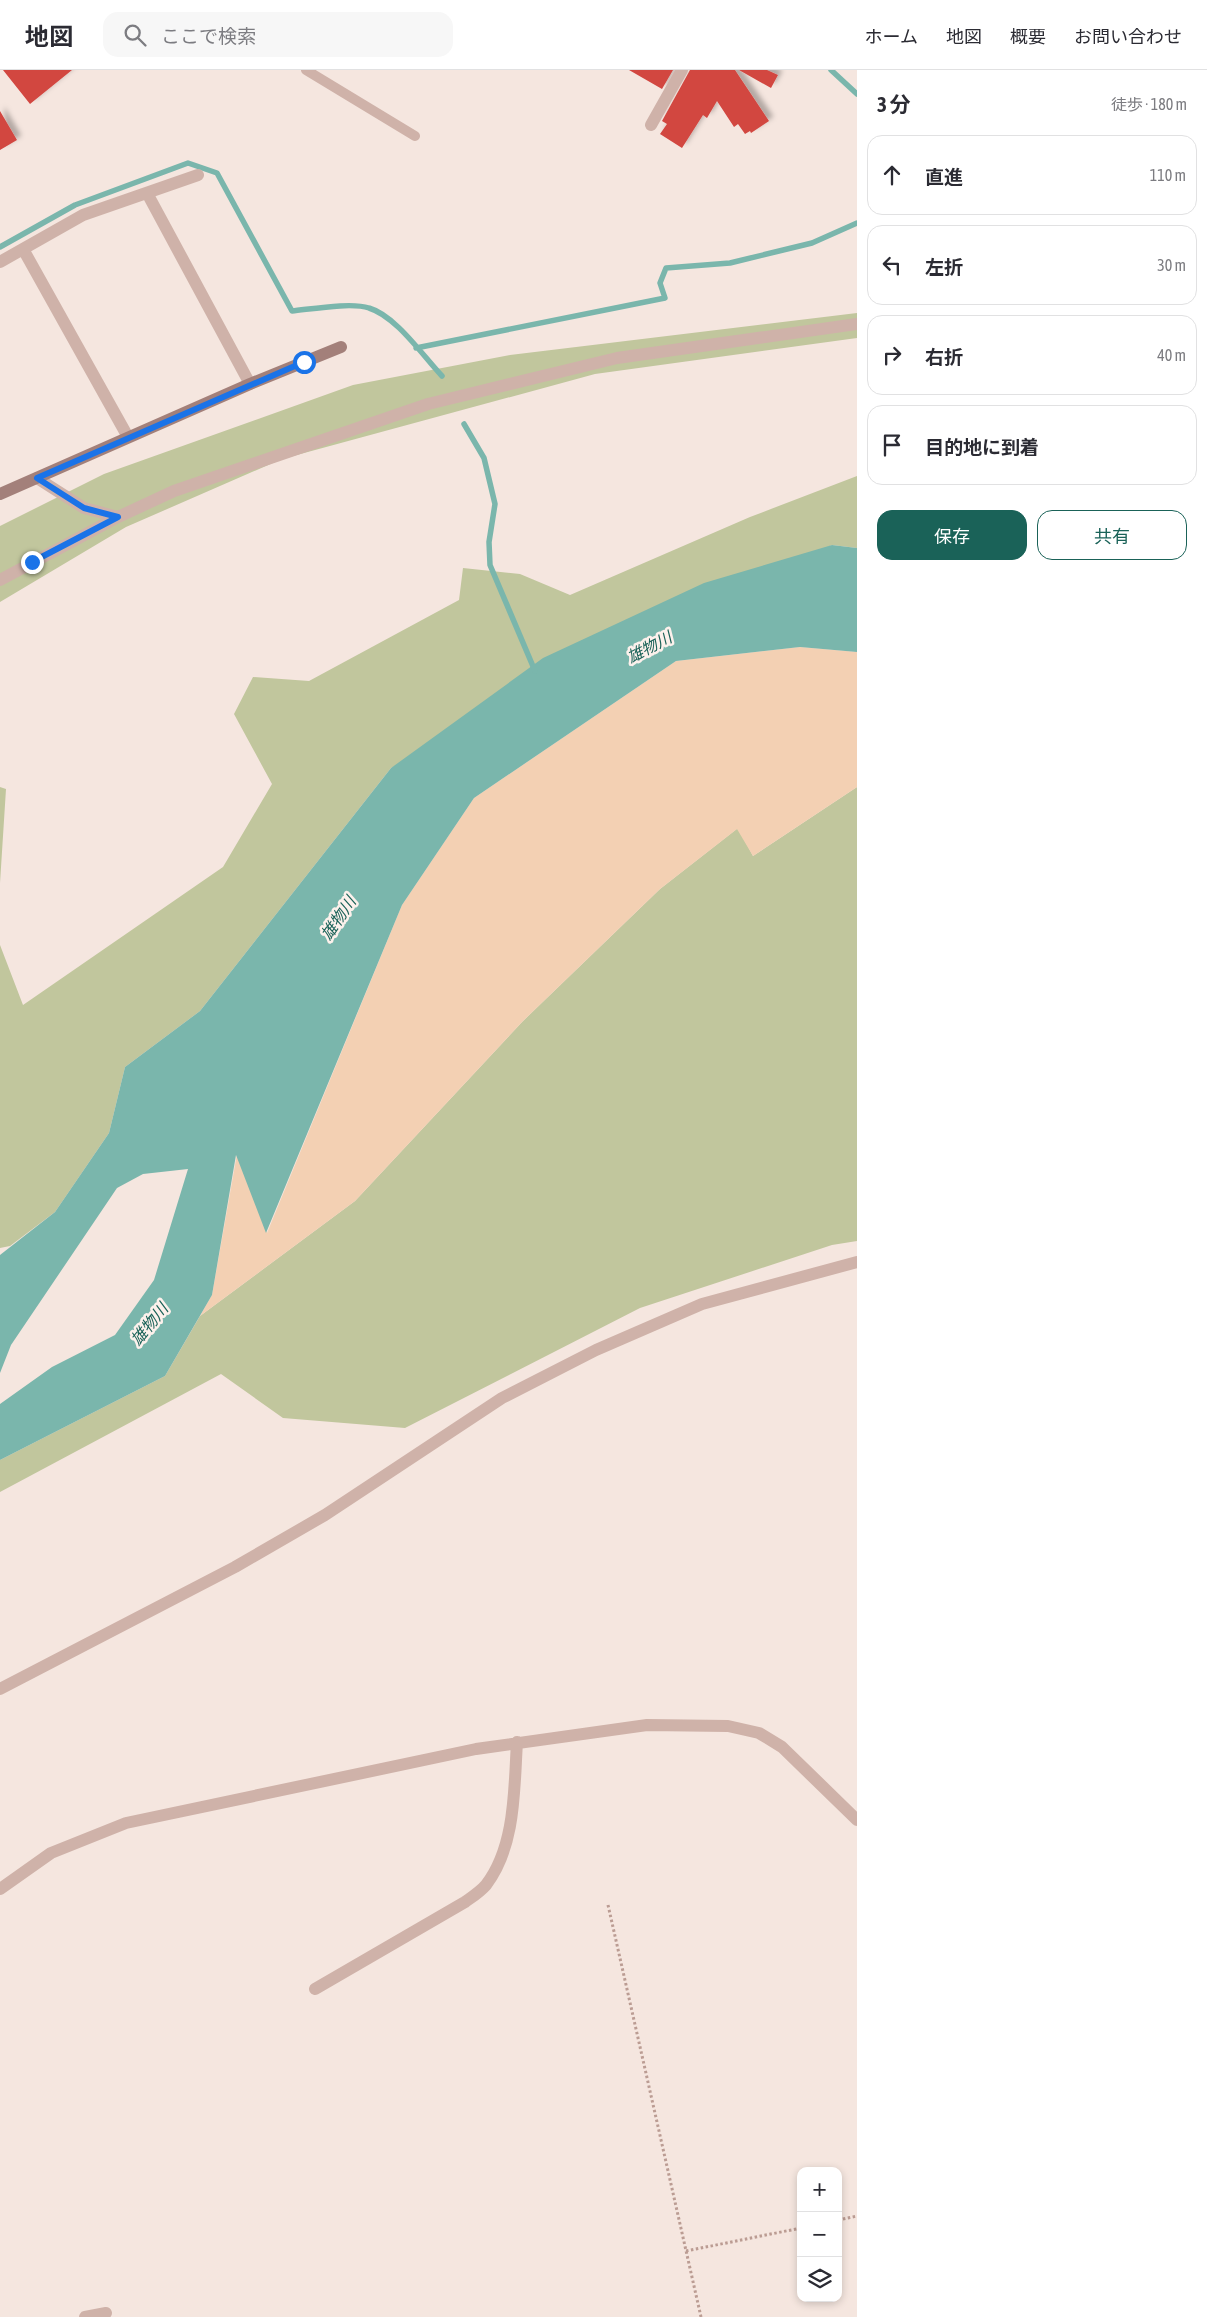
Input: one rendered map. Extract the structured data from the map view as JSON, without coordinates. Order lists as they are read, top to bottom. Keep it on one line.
{"water":["雄物川"],"page":{"header":"地図","search":"ここで検索","nav":["ホーム","地図","概要","お問い合わせ"],"heading":["3 分","徒歩 · 180 m"],"list":[["直進","110 m"],["左折","30 m"],["右折","40 m"],"目的地に到着"],"buttons":["保存","共有"],"map_buttons":["+","−"]}}
